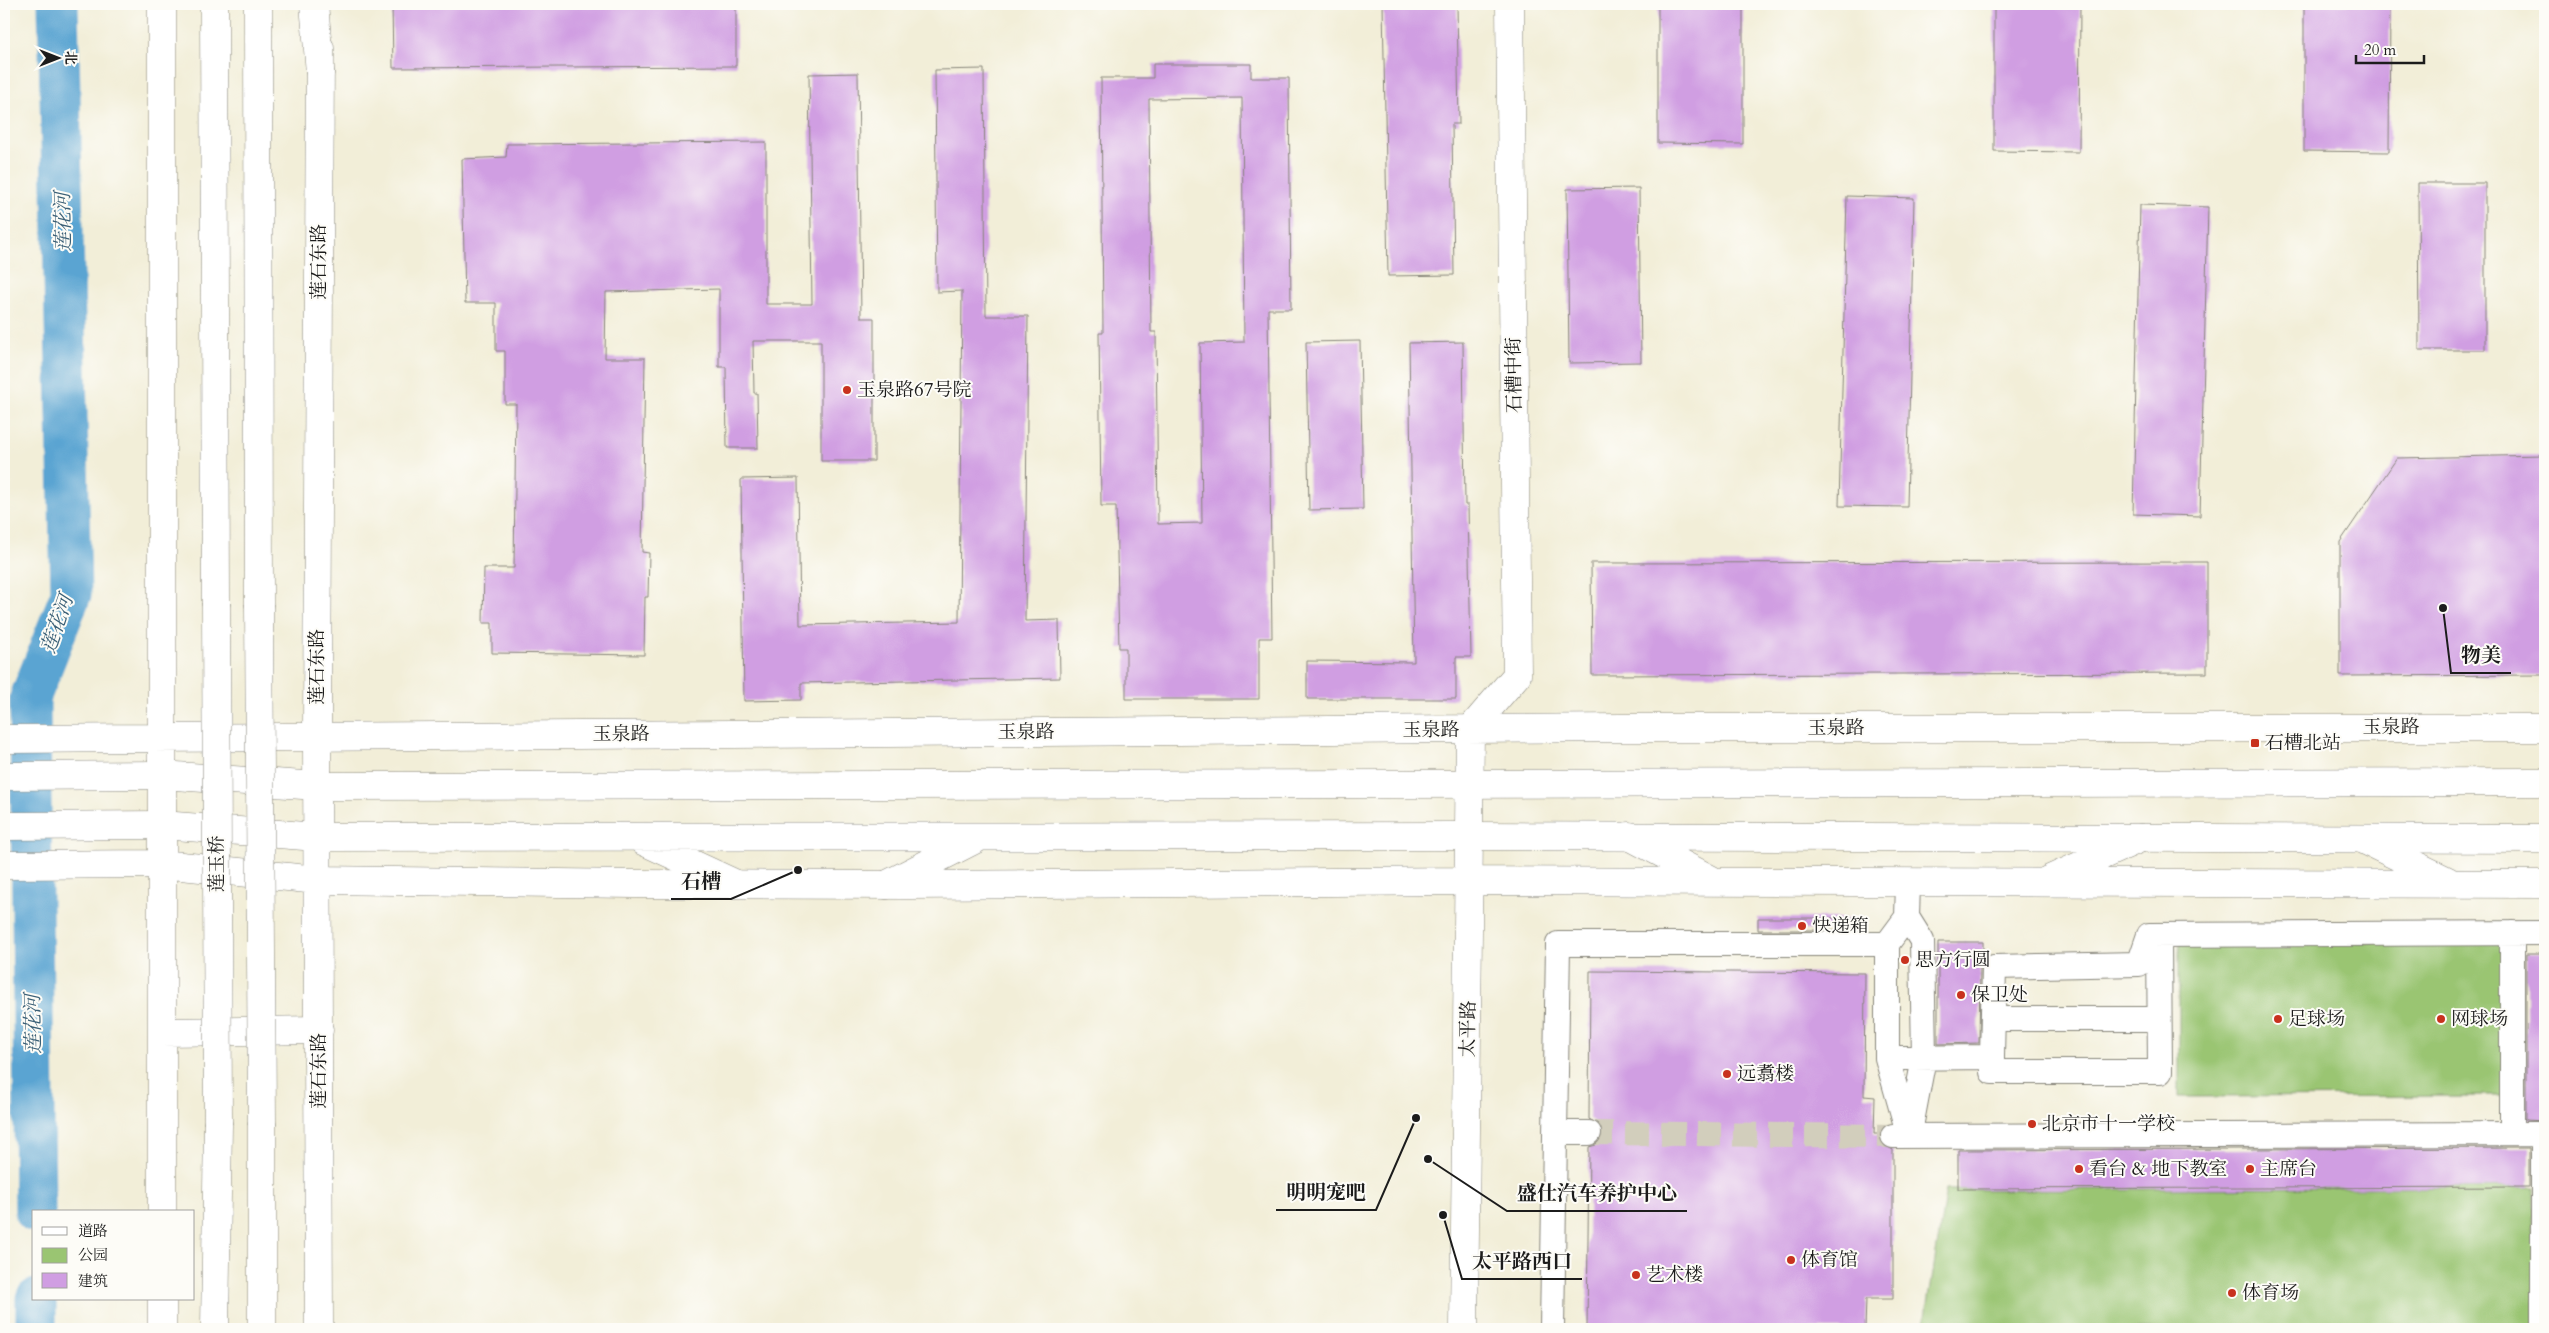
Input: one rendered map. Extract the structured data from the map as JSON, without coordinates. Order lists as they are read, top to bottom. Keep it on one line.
{"streets":{"main road":["莲石东路","石槽中街","玉泉路","莲玉桥","太平路"]},"crossings":[["莲石东路","玉泉路"],["石槽中街","玉泉路"],["石槽中街","太平路"],["玉泉路","太平路"]],"water":["莲花河"],"places":{"other":["玉泉路67号院","物美","石槽","快递箱","思方行圆","保卫处","足球场","网球场","远翥楼","明明宠吧","北京市十一学校","盛仕汽车养护中心","看台 & 地下教室","主席台","太平路西口","体育馆","艺术楼","体育场"],"transit":["石槽北站"]},"legend":["道路","公园","建筑"],"scale_bar":"20 m","north":"right"}
